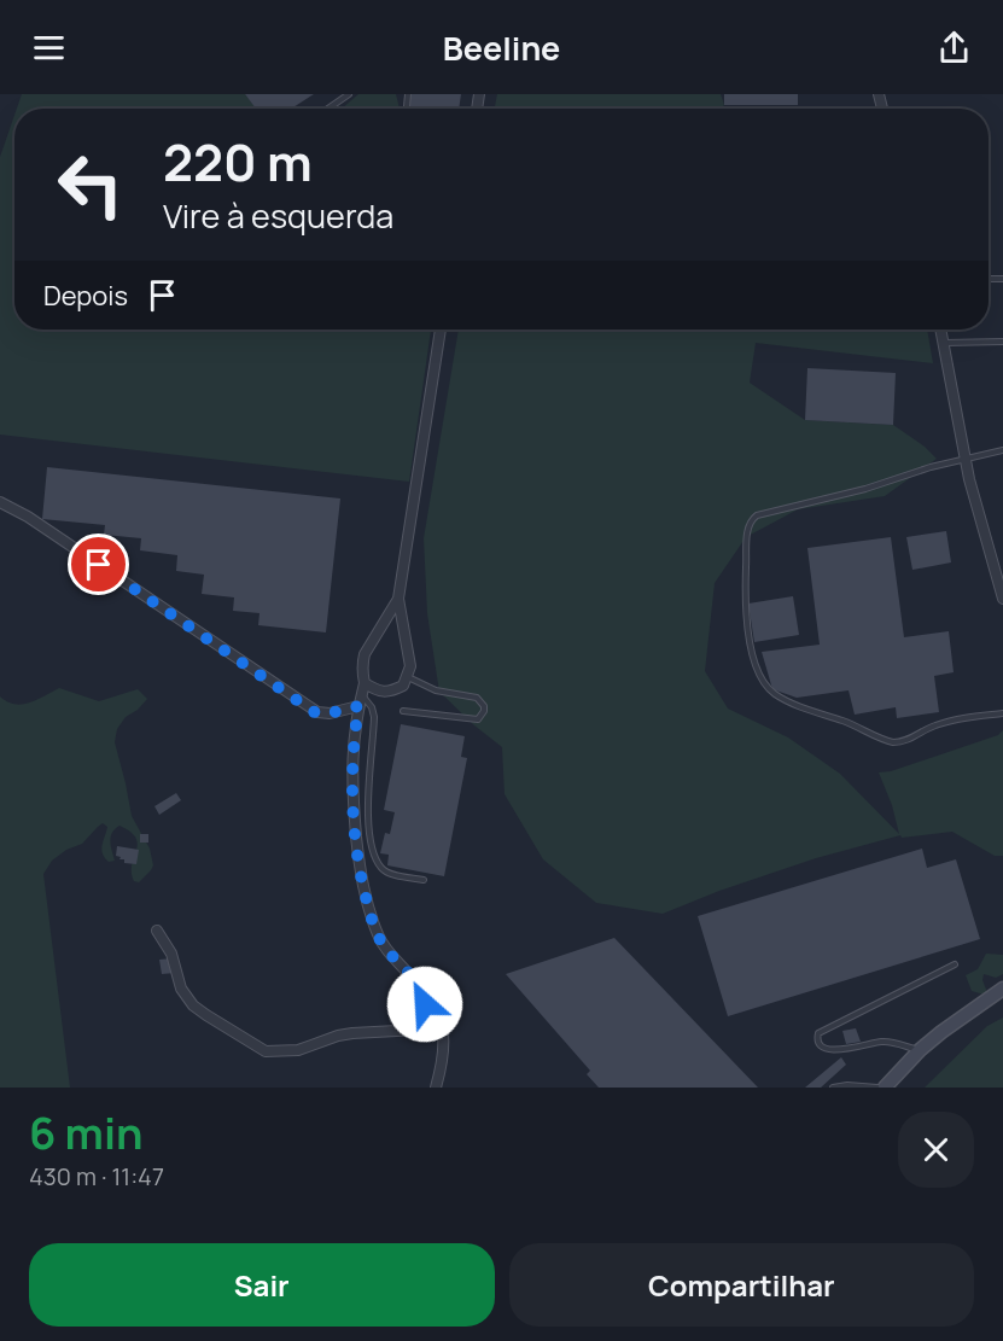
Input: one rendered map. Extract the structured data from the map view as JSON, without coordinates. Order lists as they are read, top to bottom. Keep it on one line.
{"page":{"header":"Beeline","turn":["220 m","Vire à esquerda"],"then":"Depois","heading":["6 min","430 m · 11:47"],"buttons":["Sair","Compartilhar"]}}
